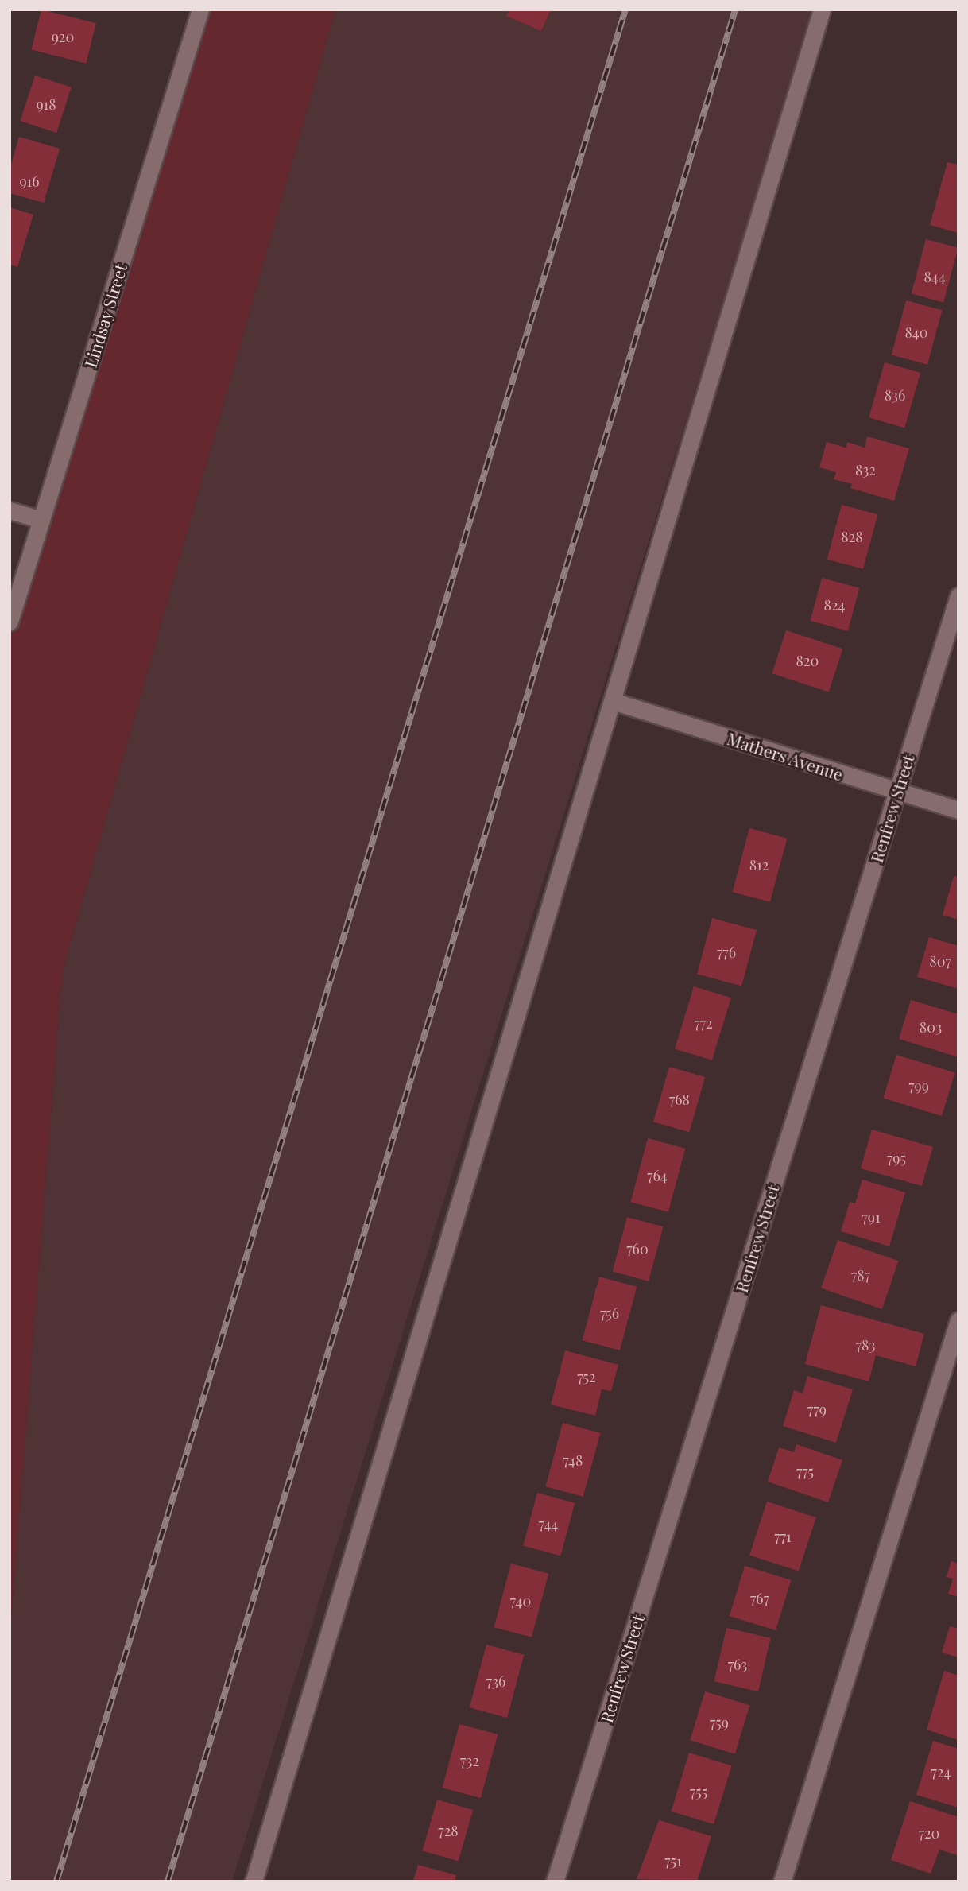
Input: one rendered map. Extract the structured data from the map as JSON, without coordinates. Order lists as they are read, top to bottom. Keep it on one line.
{"streets":{"street":["Lindsay Street","Mathers Avenue","Renfrew Street"]},"crossings":[["Mathers Avenue","Renfrew Street"]],"house_numbers":["920","918","916","844","840","836","832","828","824","820","812","776","807","772","803","799","768","795","764","791","760","787","756","783","752","779","748","775","744","771","767","740","763","736","759","732","724","755","728","720","751"]}
